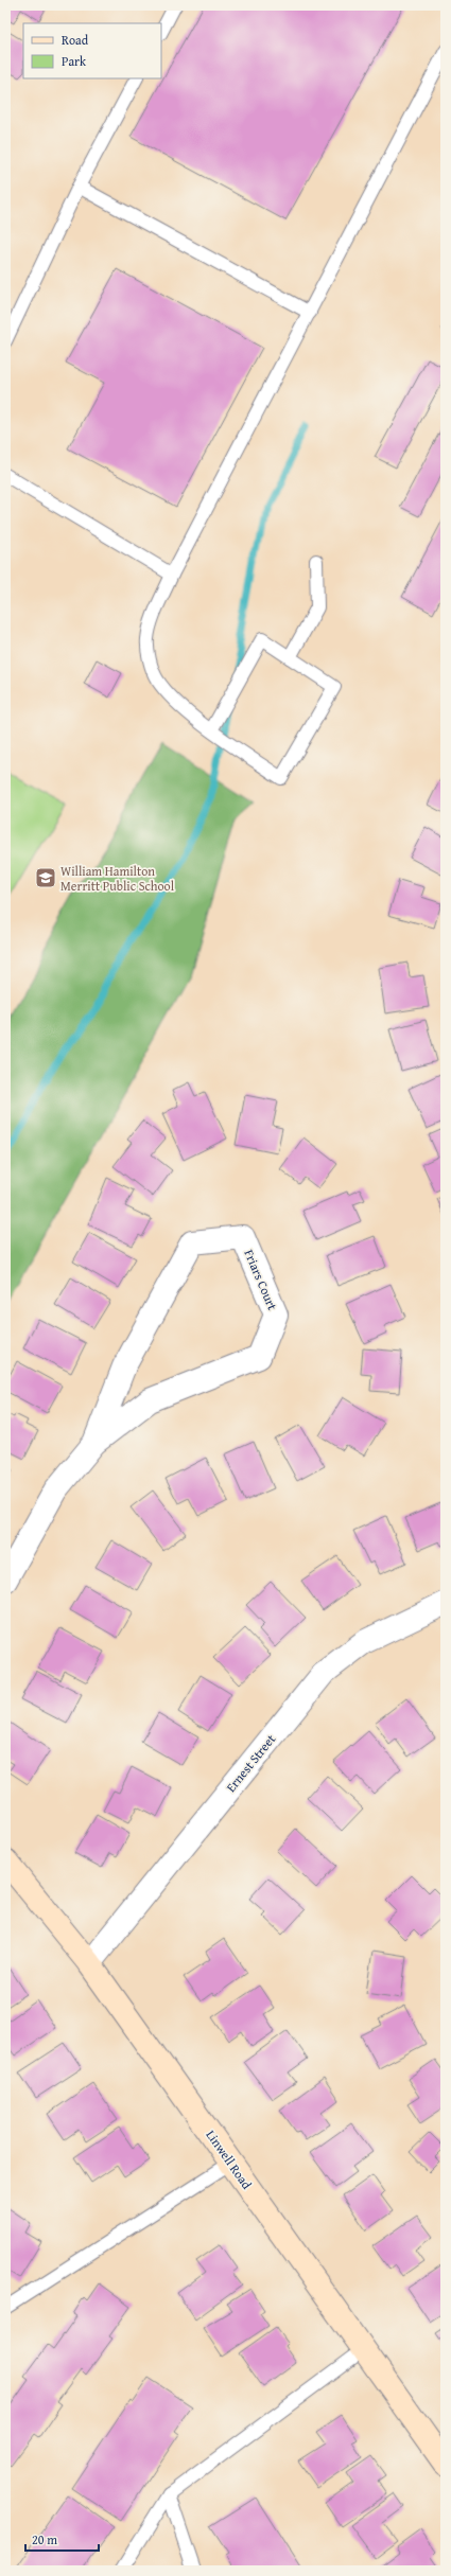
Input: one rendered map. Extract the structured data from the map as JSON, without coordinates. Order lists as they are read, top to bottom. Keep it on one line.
{"streets":{"main road":["Linwell Road"],"street":["Friars Court","Ernest Street"]},"crossings":[["Ernest Street","Linwell Road"]],"places":{"school or university":["William Hamilton Merritt Public School"]},"legend":["Road","Park"],"scale_bar":"20 m"}
